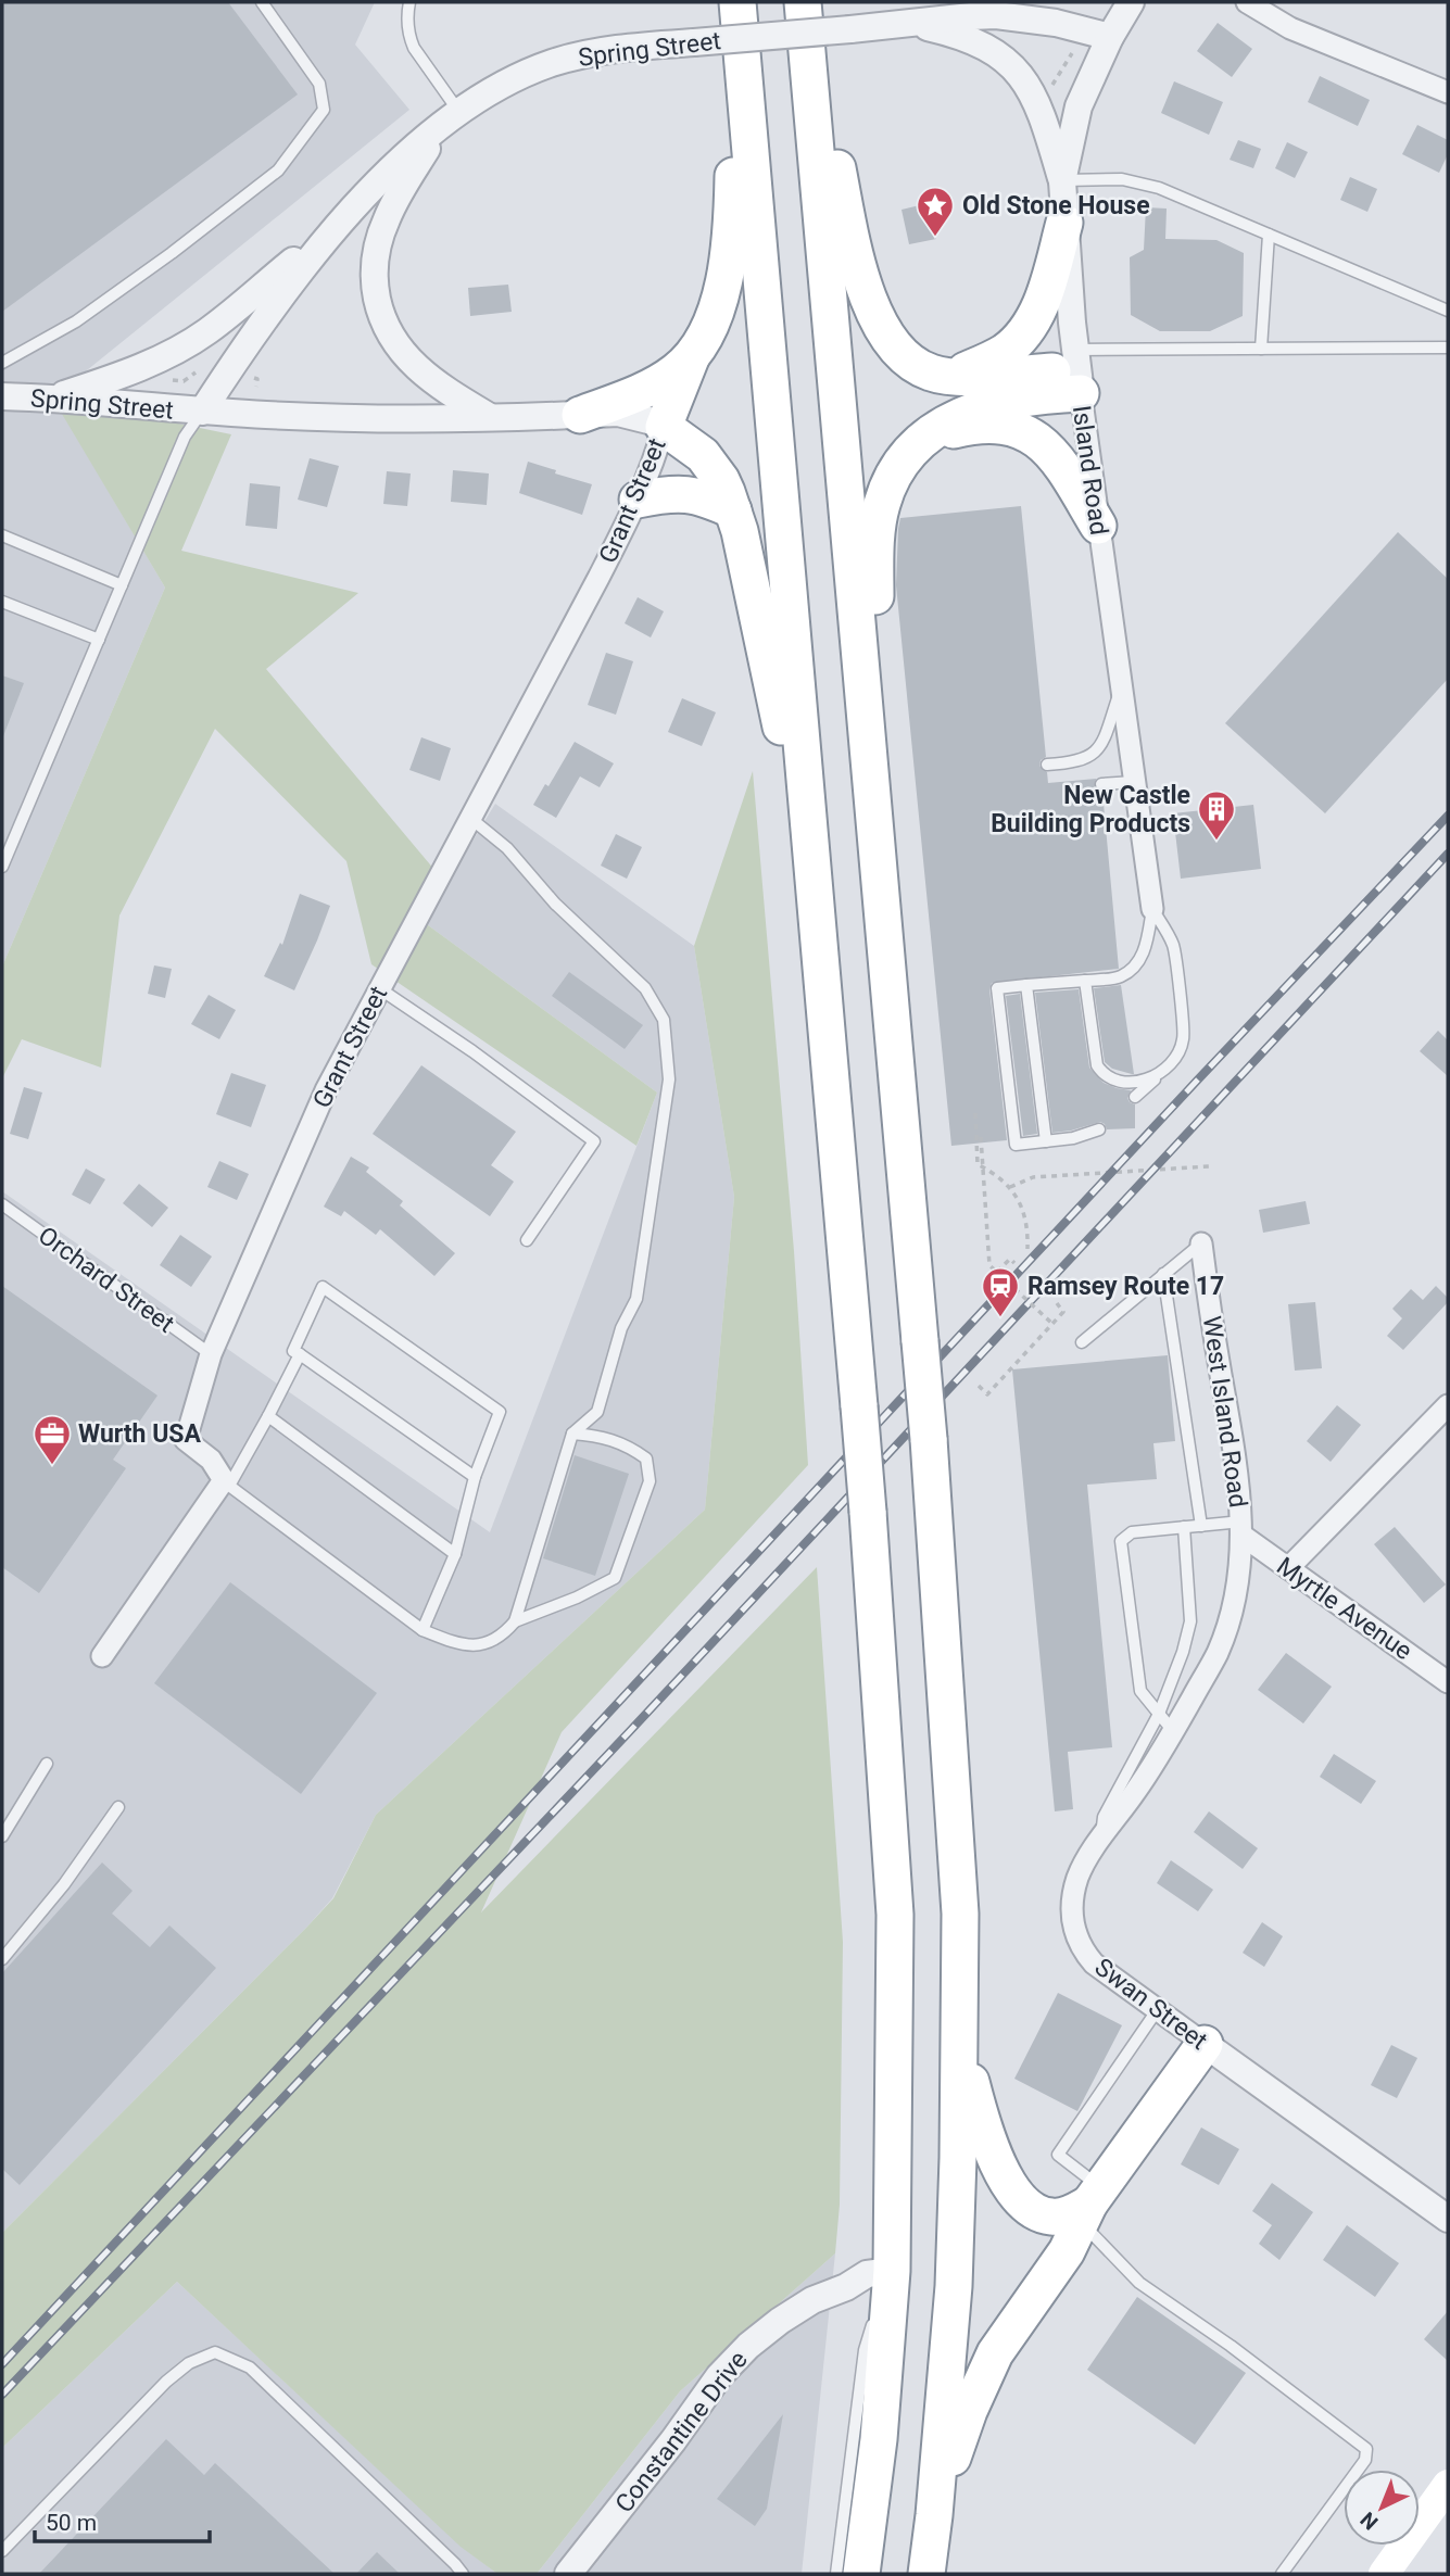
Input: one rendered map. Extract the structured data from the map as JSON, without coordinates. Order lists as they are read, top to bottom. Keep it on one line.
{"streets":{"street":["Spring Street","Island Road","Grant Street","West Island Road","Myrtle Avenue","Swan Street","Constantine Drive"],"lane":["Orchard Street"]},"crossings":[["Spring Street","Island Road"],["Spring Street","Grant Street"],["Grant Street","Orchard Street"],["West Island Road","Myrtle Avenue"],["West Island Road","Swan Street"],["Myrtle Avenue","Swan Street"]],"places":{"place":["Old Stone House"],"building":["New Castle Building Products"],"station":["Ramsey Route 17"],"office":["Wurth USA"]},"scale_bar":"50 m","north":"bottom left"}
